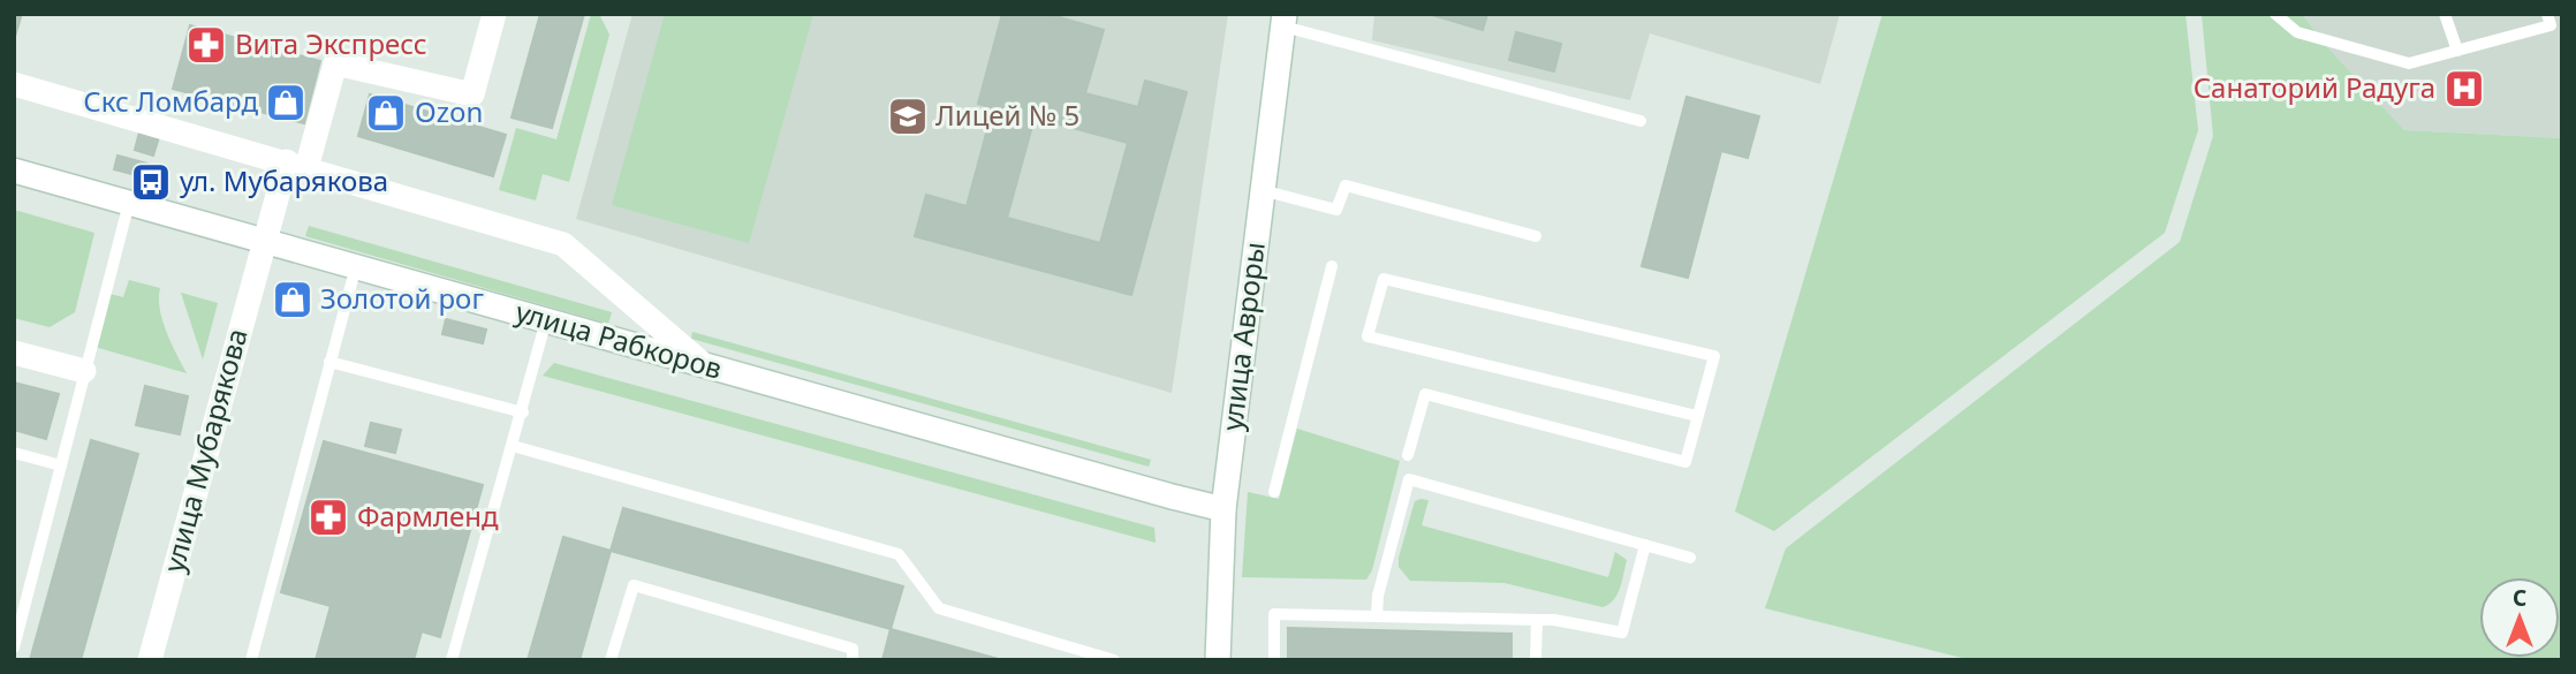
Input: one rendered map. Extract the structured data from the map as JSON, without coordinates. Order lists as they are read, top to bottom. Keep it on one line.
{"streets":{"street":["улица Авроры","улица Рабкоров","улица Мубарякова"]},"crossings":[["улица Авроры","улица Рабкоров"],["улица Рабкоров","улица Мубарякова"]],"places":{"pharmacy":["Вита Экспресс","Фармленд"],"hospital":["Санаторий Радуга"],"shop":["Скс Ломбард","Ozon","Золотой рог"],"school or university":["Лицей № 5"],"bus stop":["ул. Мубарякова"]},"north":"top"}
